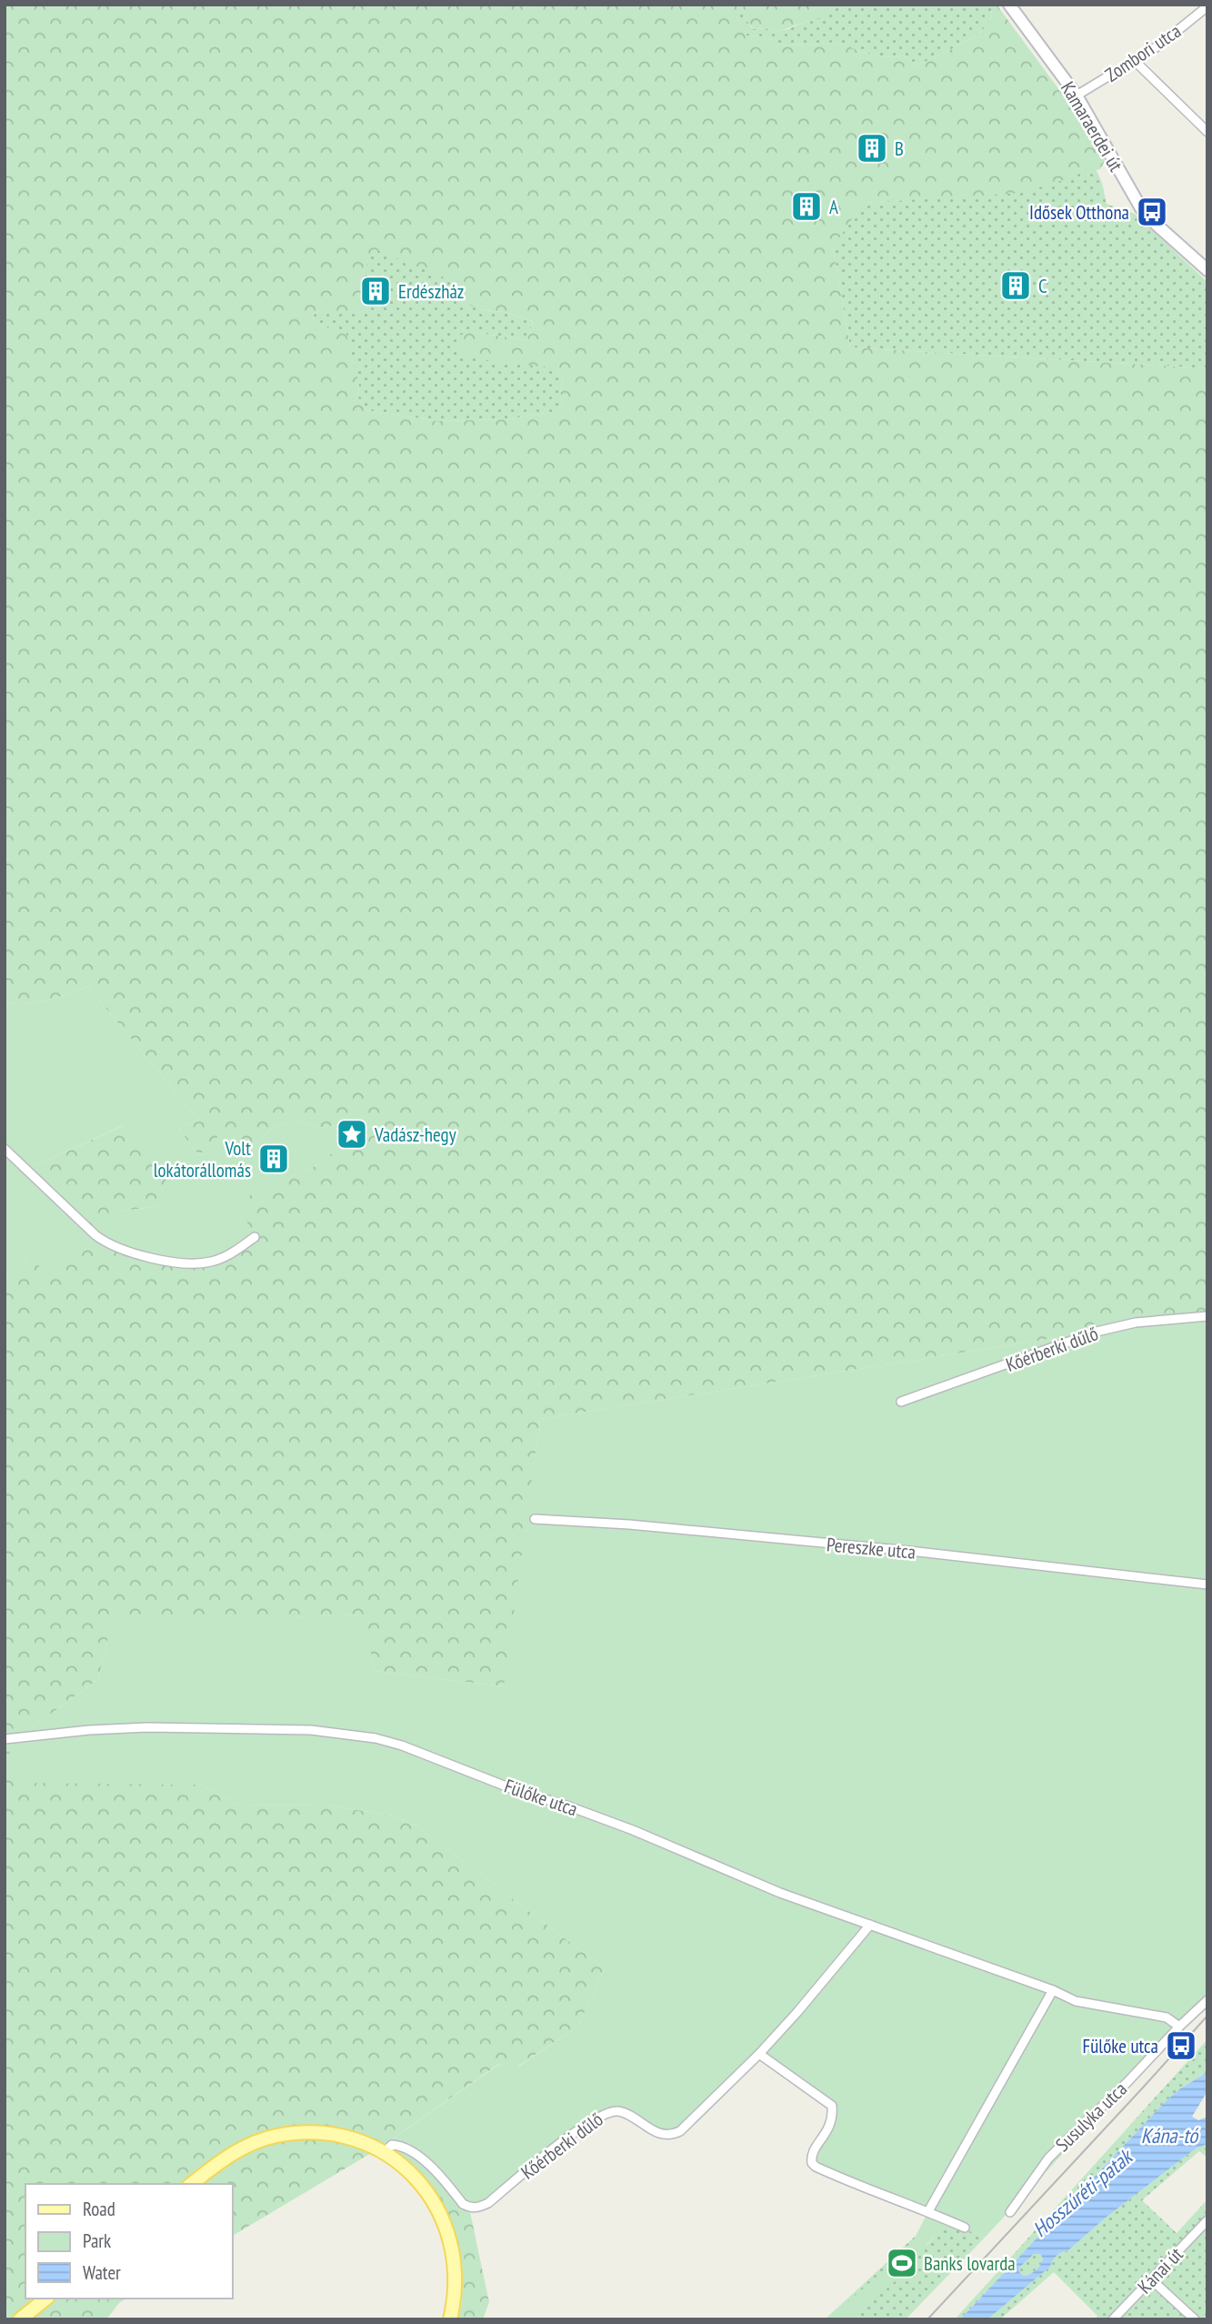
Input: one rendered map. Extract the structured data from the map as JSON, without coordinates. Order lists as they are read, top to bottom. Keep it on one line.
{"streets":{"street":["Zombori utca","Kamaraerdei út","Kőérberki dűlő","Pereszke utca","Fülőke utca","Susulyka utca","Kánai út"]},"crossings":[["Zombori utca","Kamaraerdei út"],["Kőérberki dűlő","Fülőke utca"],["Fülőke utca","Susulyka utca"]],"water":["Kána-tó","Hosszúréti-patak"],"places":{"building":["B","A","C","Erdészház","Volt lokátorállomás"],"bus stop":["Idősek Otthona","Fülőke utca"],"place":["Vadász-hegy"],"sports":["Banks lovarda"]},"legend":["Road","Park","Water"]}
